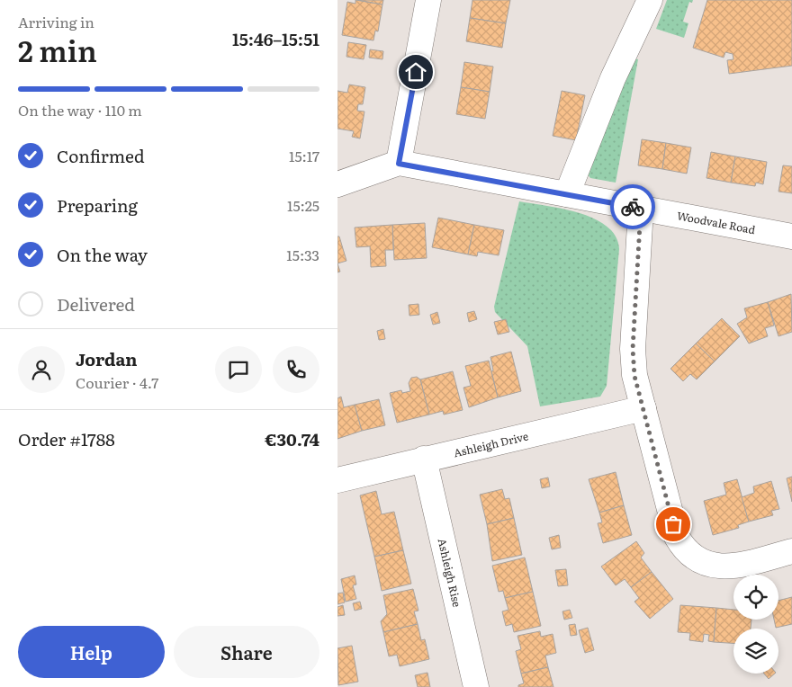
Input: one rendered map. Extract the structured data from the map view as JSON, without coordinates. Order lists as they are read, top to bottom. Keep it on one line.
{"streets":{"street":["Woodvale Road","Ashleigh Drive","Ashleigh Rise"]},"crossings":[["Ashleigh Drive","Ashleigh Rise"]],"page":{"heading":["2 min","Arriving in","15:46–15:51"],"panel":["Jordan","Courier · 4.7","Order #1788","€30.74"],"bar":"On the way · 110 m","list":[["Confirmed","15:17"],["Preparing","15:25"],["On the way","15:33"],"Delivered"],"buttons":["Help","Share"]}}
